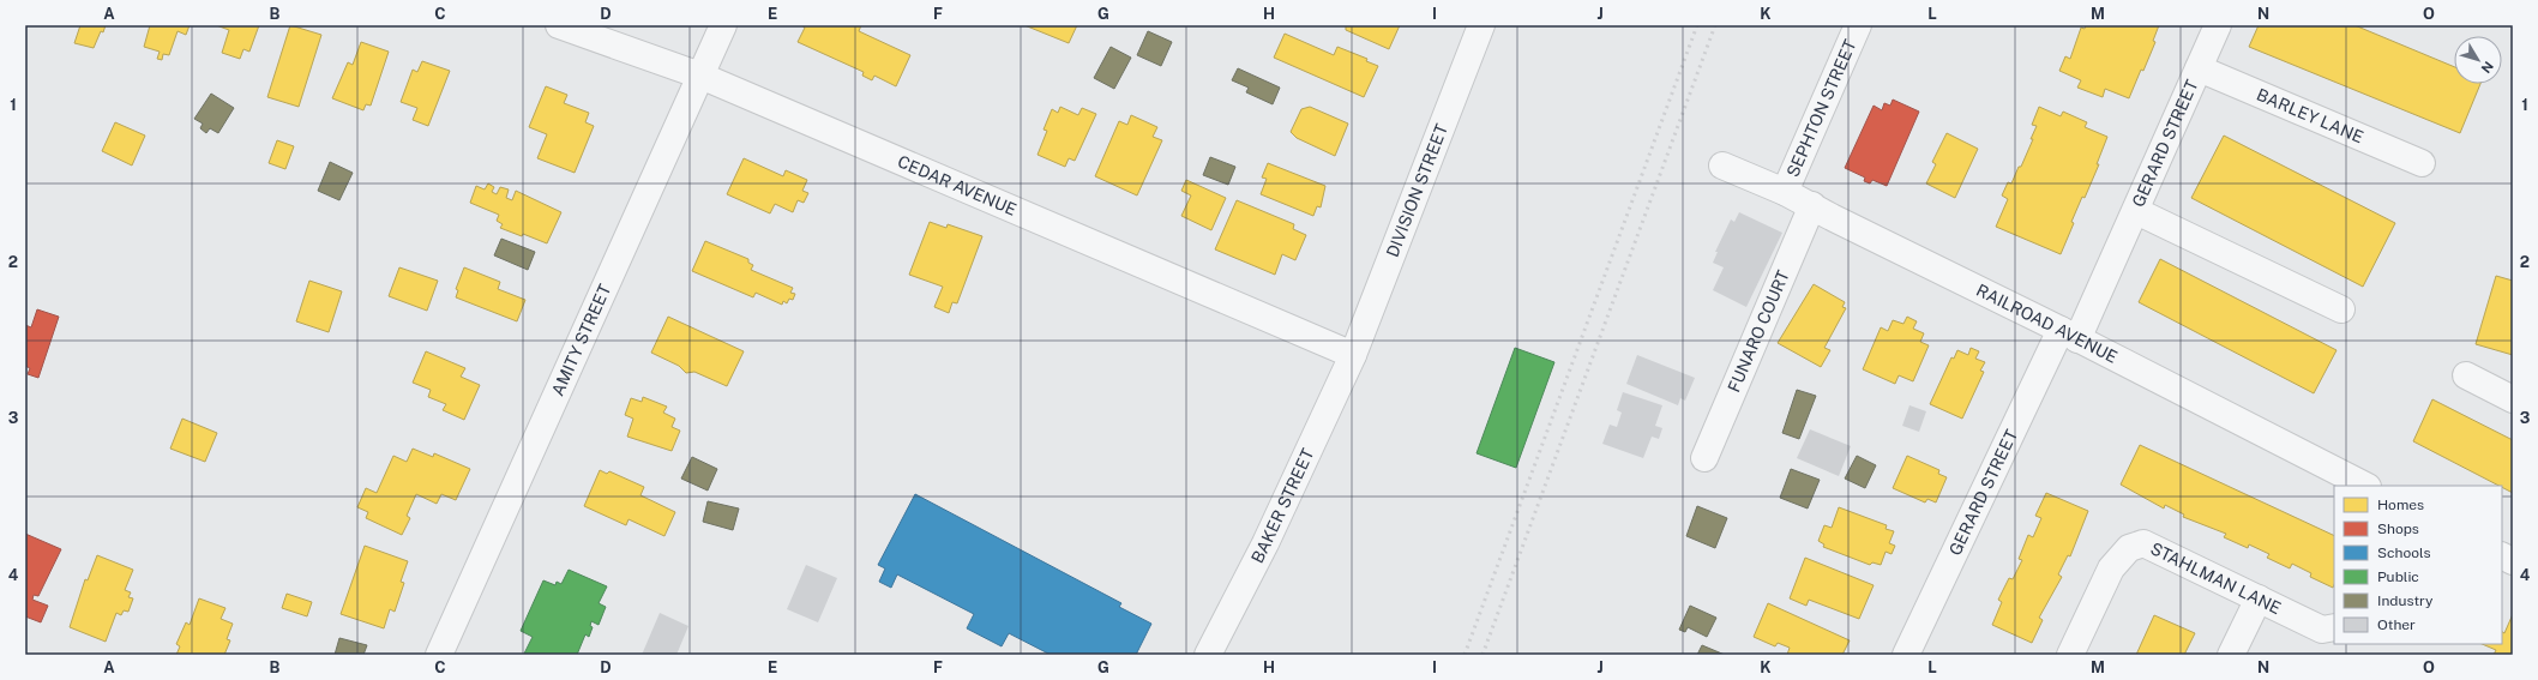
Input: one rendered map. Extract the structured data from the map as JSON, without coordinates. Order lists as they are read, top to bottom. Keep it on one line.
{"streets":{"street":["SEPHTON STREET","BARLEY LANE","GERARD STREET","CEDAR AVENUE","DIVISION STREET","RAILROAD AVENUE","FUNARO COURT","AMITY STREET","BAKER STREET","STAHLMAN LANE"]},"crossings":[["SEPHTON STREET","RAILROAD AVENUE"],["BARLEY LANE","GERARD STREET"],["GERARD STREET","RAILROAD AVENUE"],["CEDAR AVENUE","DIVISION STREET"],["CEDAR AVENUE","AMITY STREET"],["CEDAR AVENUE","BAKER STREET"],["DIVISION STREET","BAKER STREET"],["RAILROAD AVENUE","FUNARO COURT"]],"legend":["Homes","Shops","Schools","Public","Industry","Other"],"north":"bottom right","grid":{"columns":["A","B","C","D","E","F","G","H","I","J","K","L","M","N","O"],"rows":["1","2","3","4"]}}
